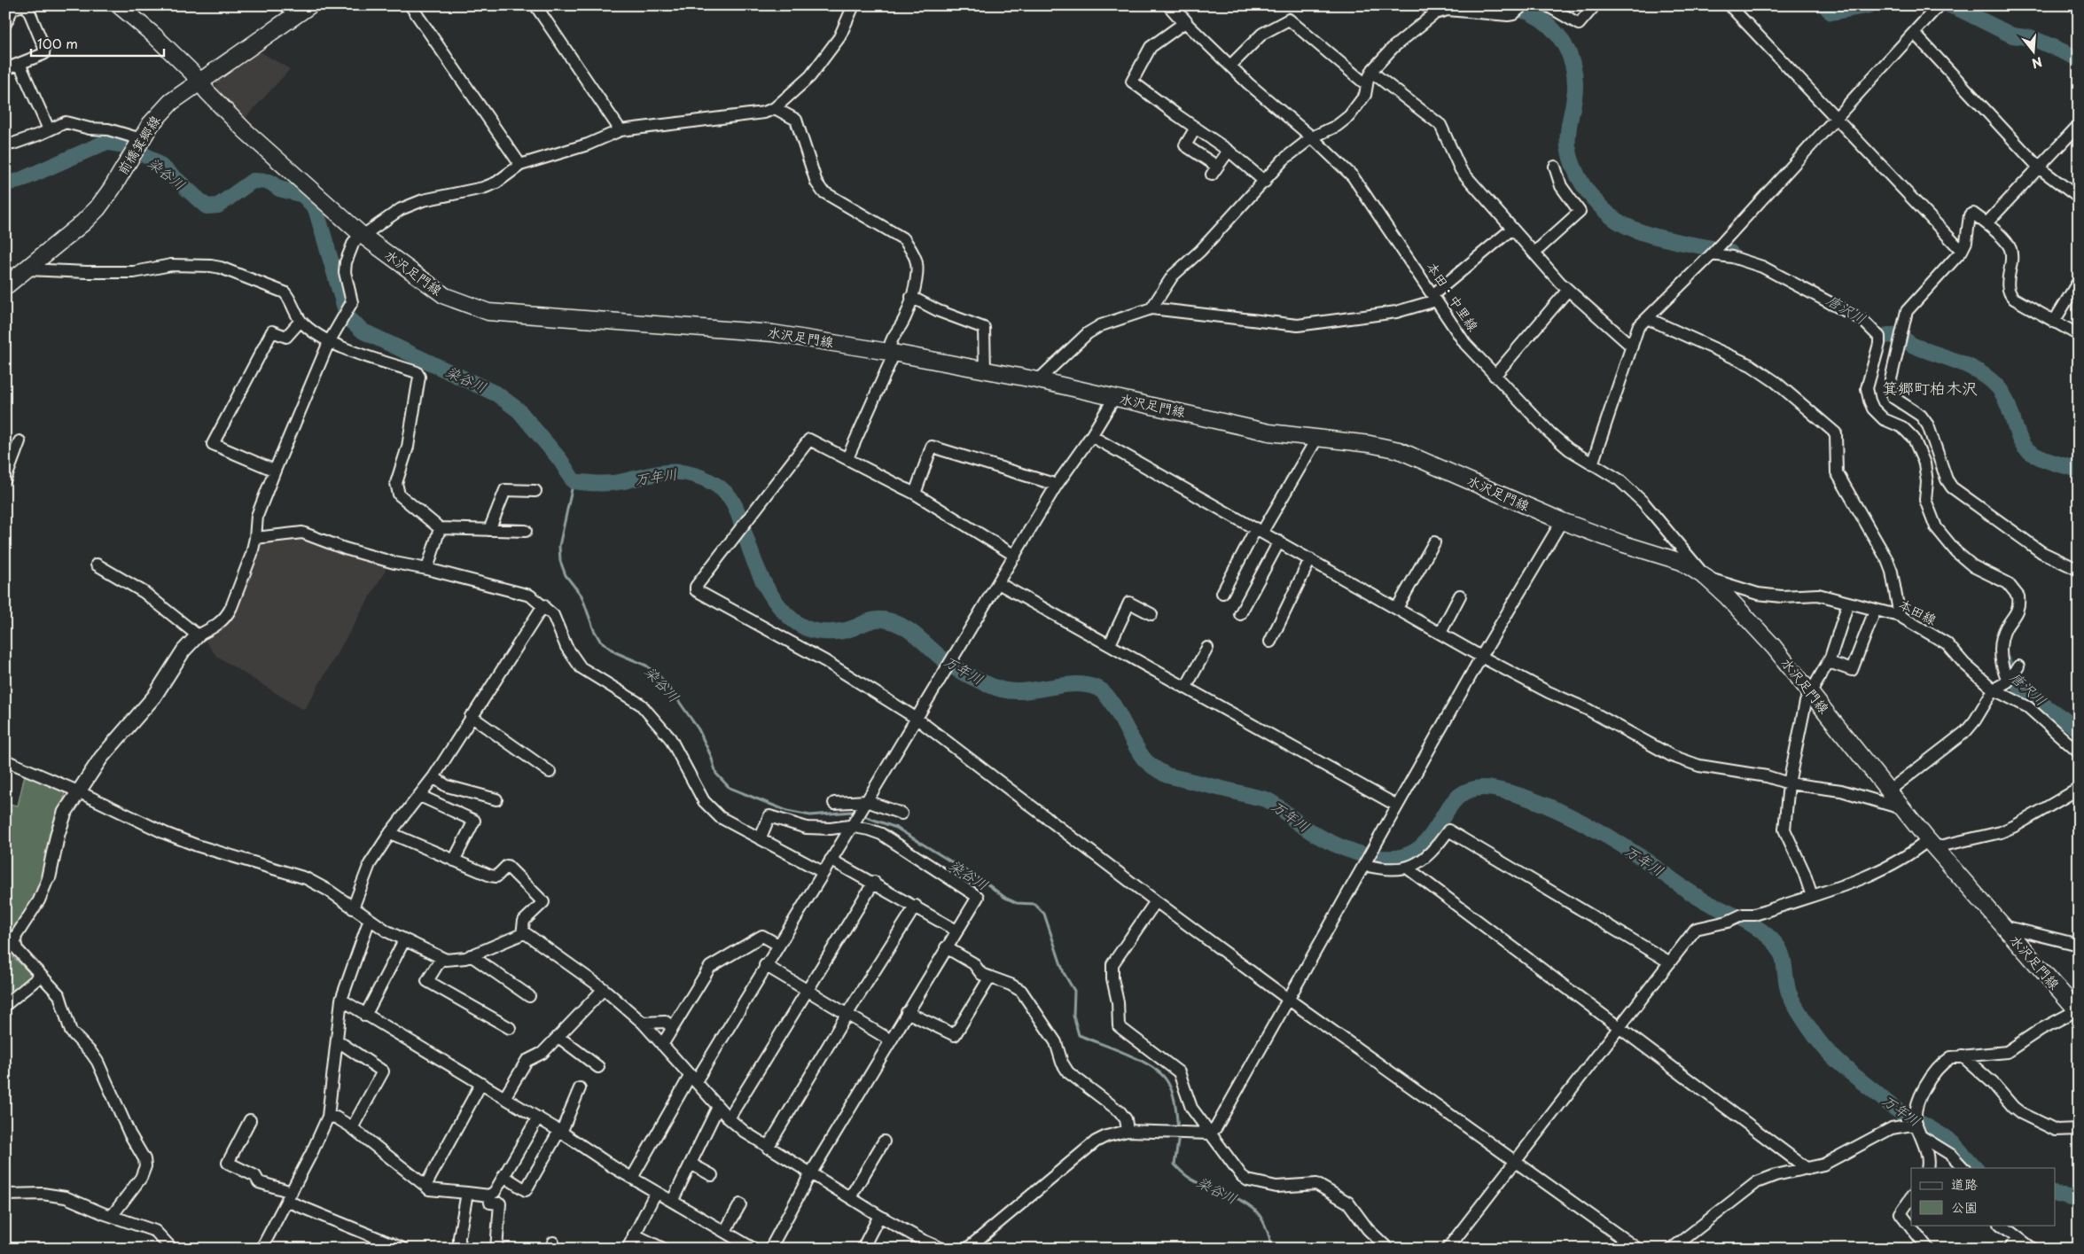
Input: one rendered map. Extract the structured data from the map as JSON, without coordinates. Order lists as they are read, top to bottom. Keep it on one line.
{"streets":{"main road":["前橋箕郷線","水沢足門線"],"street":["本田・中里線","本田線"]},"crossings":[["前橋箕郷線","水沢足門線"],["水沢足門線","本田・中里線"],["水沢足門線","本田線"],["本田・中里線","本田線"]],"districts":["箕郷町柏木沢"],"water":["染谷川","唐沢川","万年川"],"legend":["道路","公園"],"scale_bar":"100 m","north":"bottom"}
